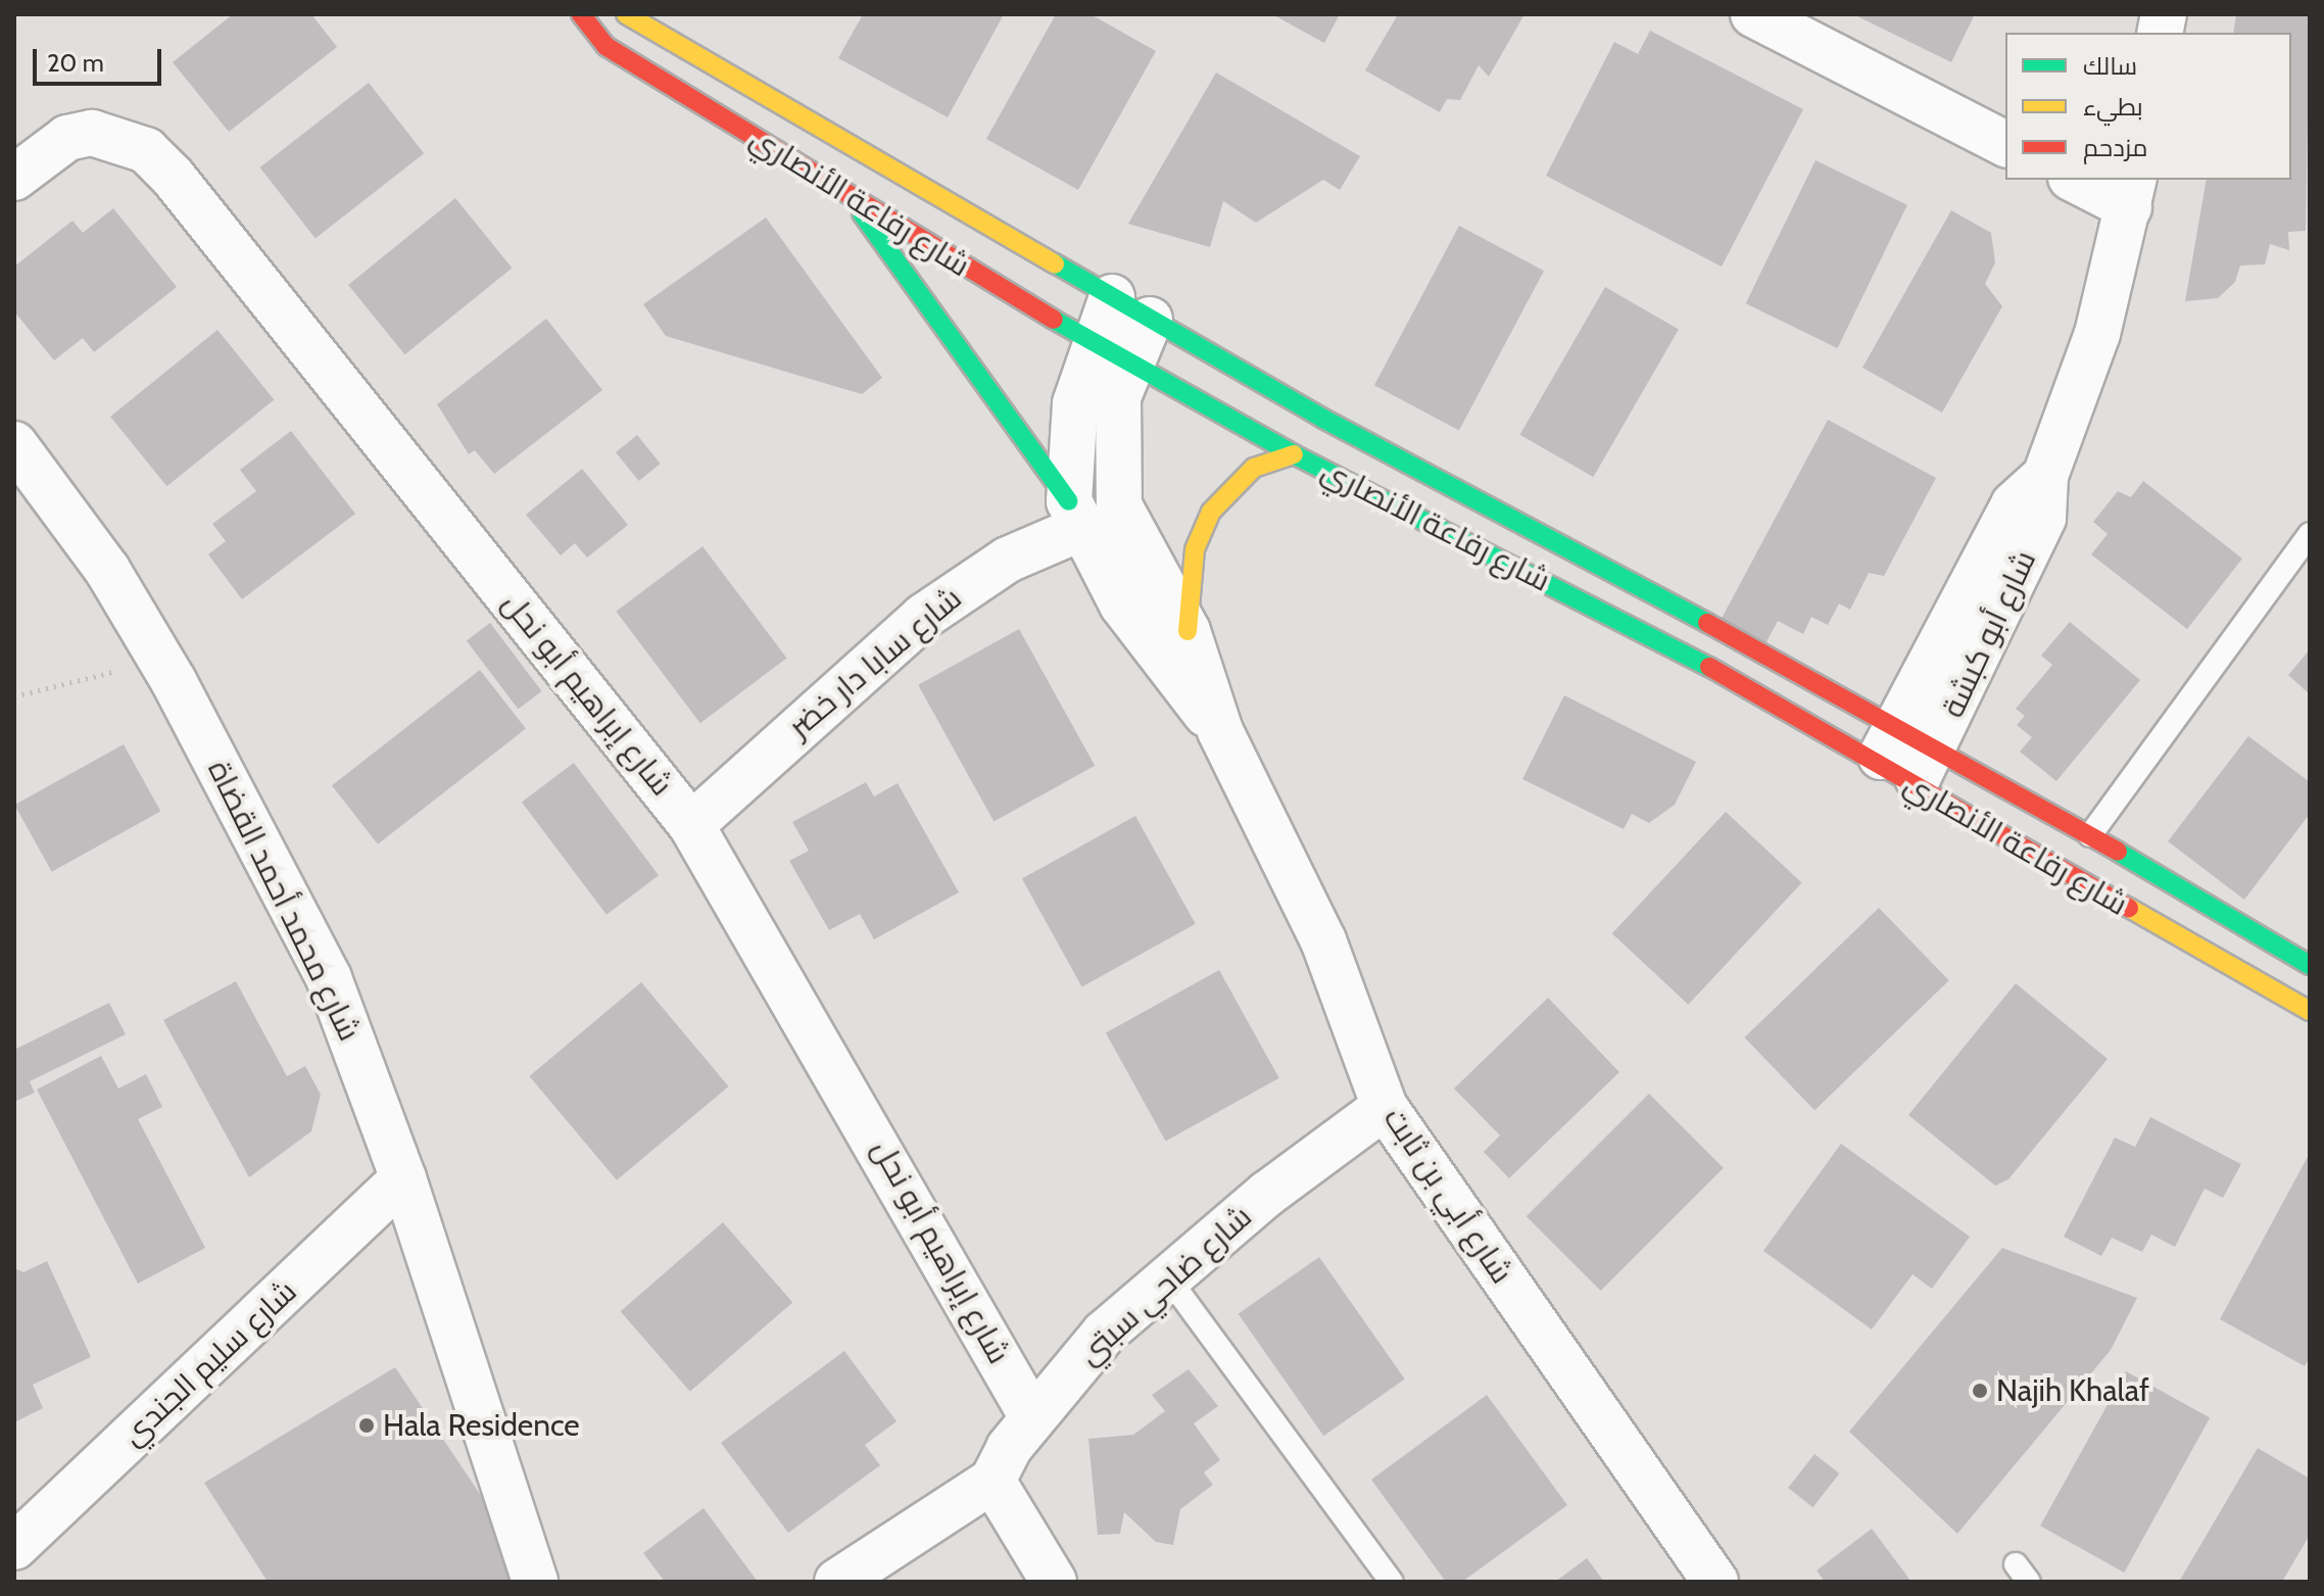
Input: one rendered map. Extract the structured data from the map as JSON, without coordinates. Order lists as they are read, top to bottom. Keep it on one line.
{"streets":{"street":["شارع رفاعة الأنصاري","شارع أبو كبشة","شارع سابا دار خضر","شارع إبراهيم أبو نحل","شارع محمد أحمد القضاة","شارع أبي بن ثابت","شارع ضاحي سبتي","شارع سليم الجندي"]},"crossings":[["شارع رفاعة الأنصاري","شارع أبو كبشة"],["شارع رفاعة الأنصاري","شارع أبي بن ثابت"],["شارع سابا دار خضر","شارع إبراهيم أبو نحل"],["شارع سابا دار خضر","شارع أبي بن ثابت"],["شارع إبراهيم أبو نحل","شارع ضاحي سبتي"],["شارع محمد أحمد القضاة","شارع سليم الجندي"],["شارع أبي بن ثابت","شارع ضاحي سبتي"]],"places":["Najih Khalaf","Hala Residence"],"legend":["سالك","بطيء","مزدحم"],"scale_bar":"20 m"}
